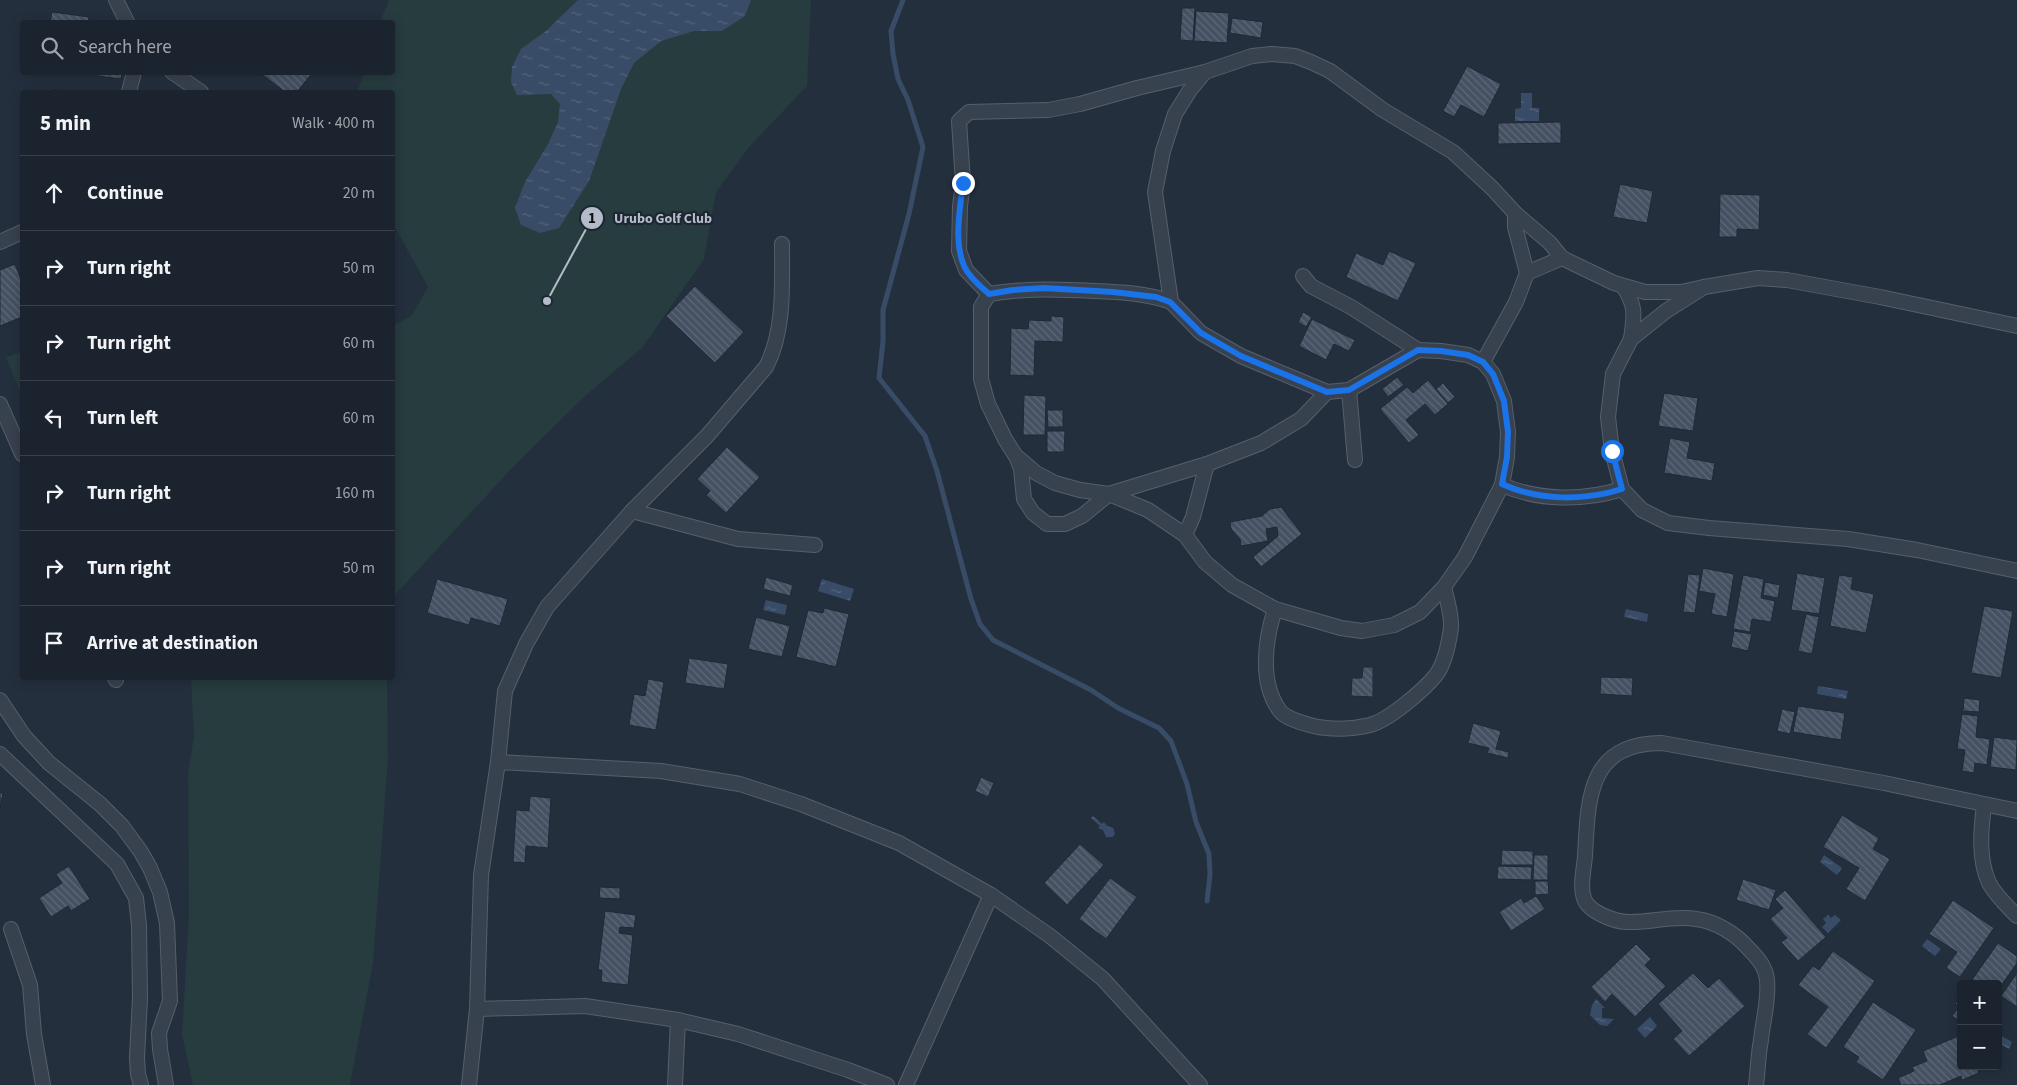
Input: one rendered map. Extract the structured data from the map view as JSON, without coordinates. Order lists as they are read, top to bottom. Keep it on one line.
{"places":["Urubo Golf Club"],"page":{"search":"Search here","heading":["5 min","Walk · 400 m"],"list":[["Continue","20 m"],["Turn right","50 m"],["Turn right","60 m"],["Turn left","60 m"],["Turn right","160 m"],["Turn right","50 m"],"Arrive at destination"],"map_buttons":["+","−"]}}
